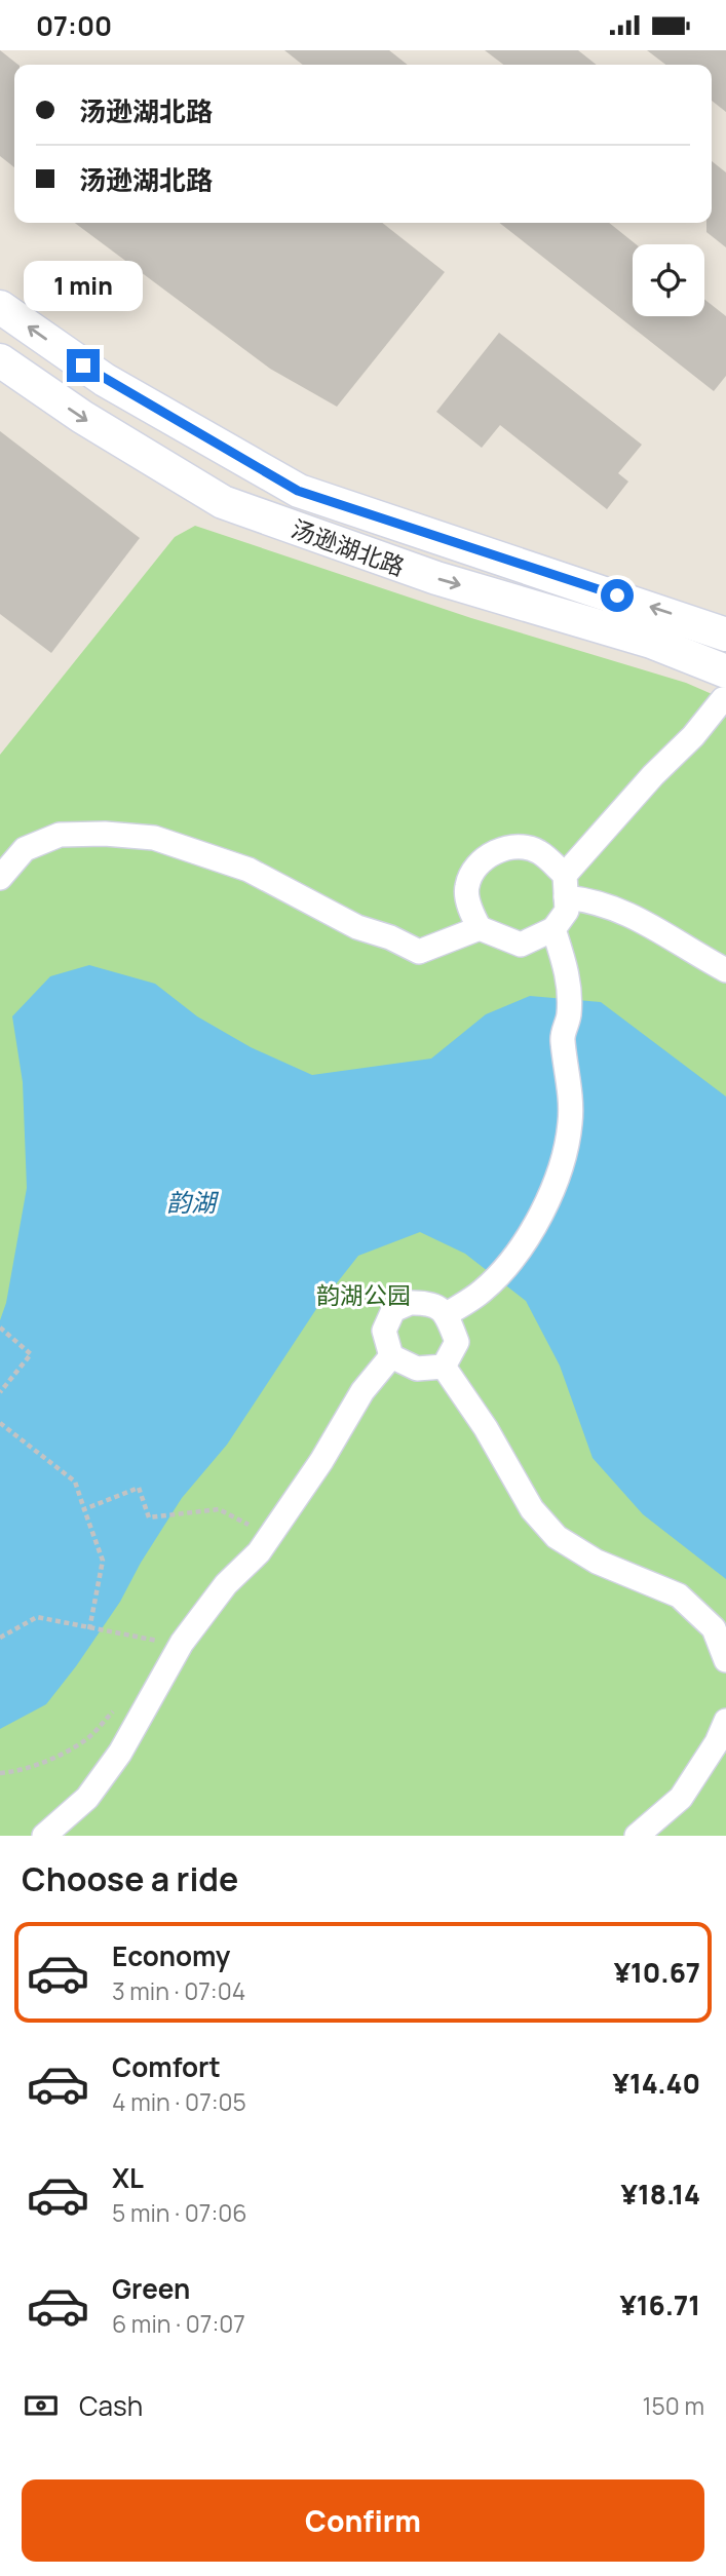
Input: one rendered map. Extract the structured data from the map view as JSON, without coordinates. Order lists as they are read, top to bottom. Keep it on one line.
{"streets":{"street":["汤逊湖北路"]},"water":["韵湖"],"parks":["韵湖公园"],"page":{"status":"07:00","banner":["汤逊湖北路","汤逊湖北路"],"bubble":"1 min","heading":"Choose a ride","list":[{"name":"Economy","note":"3 min · 07:04","value":"¥10.67"},{"name":"Comfort","note":"4 min · 07:05","value":"¥14.40"},{"name":"XL","note":"5 min · 07:06","value":"¥18.14"},{"name":"Green","note":"6 min · 07:07","value":"¥16.71"}],"pay":["Cash","150 m"],"buttons":"Confirm"}}
